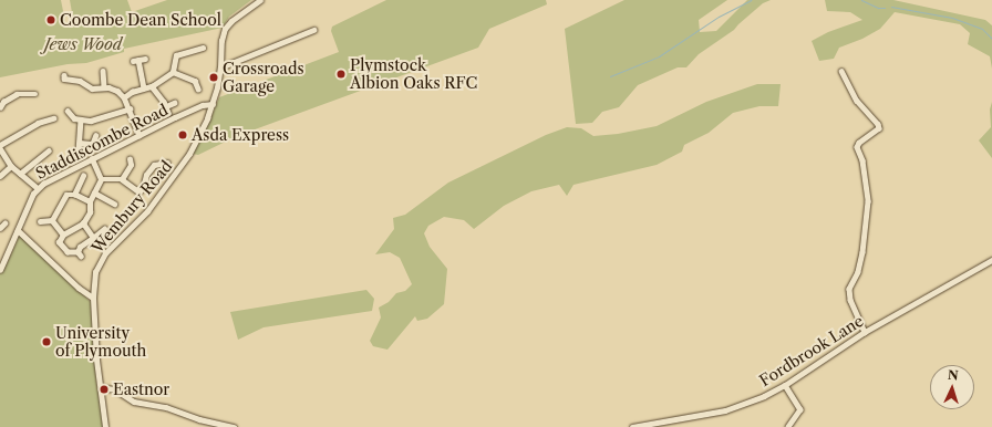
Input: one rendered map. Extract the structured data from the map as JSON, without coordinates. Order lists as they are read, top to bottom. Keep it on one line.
{"streets":{"street":["Staddiscombe Road","Wembury Road","Fordbrook Lane"]},"crossings":[["Staddiscombe Road","Wembury Road"]],"parks":["Jews Wood"],"places":["Coombe Dean School","Plymstock Albion Oaks RFC","Crossroads Garage","Asda Express","University of Plymouth","Eastnor"],"north":"top"}
